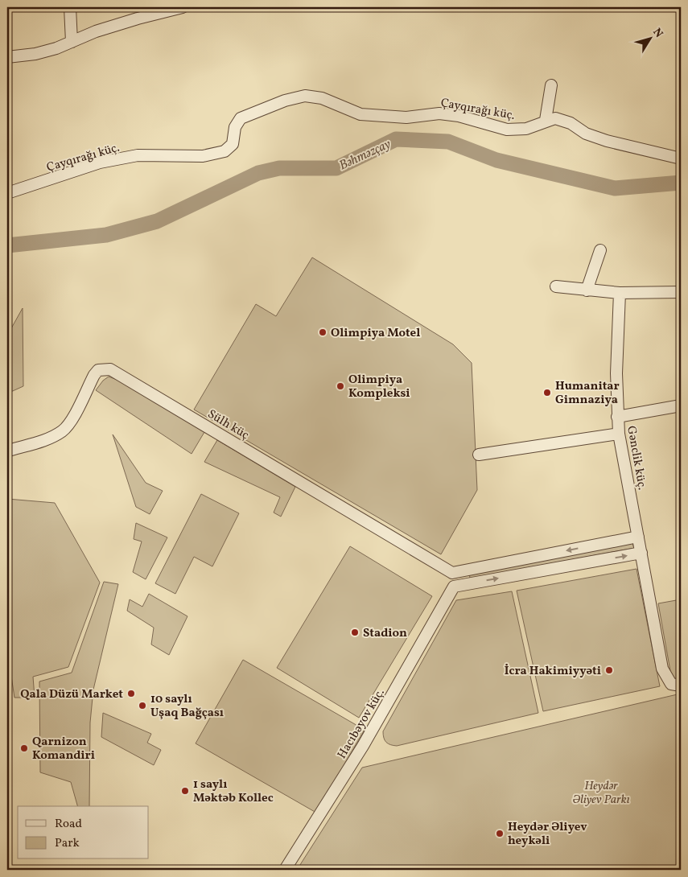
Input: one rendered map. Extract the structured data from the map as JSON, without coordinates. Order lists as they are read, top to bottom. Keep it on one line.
{"streets":{"street":["Çayqırağı küç.","Sülh küç","Gənclik küç.","Hacıbəyov küç."]},"water":["Bəhməzçay"],"parks":["Heydər Əliyev Parkı"],"places":["Olimpiya Motel","Olimpiya Kompleksi","Humanitar Gimnaziya","Stadion","İcra Hakimiyyəti","Qala Düzü Market","10 saylı Uşaq Bağçası","Qarnizon Komandiri","1 saylı Məktəb Kollec","Heydər Əliyev heykəli"],"legend":["Road","Park"],"north":"top right"}
